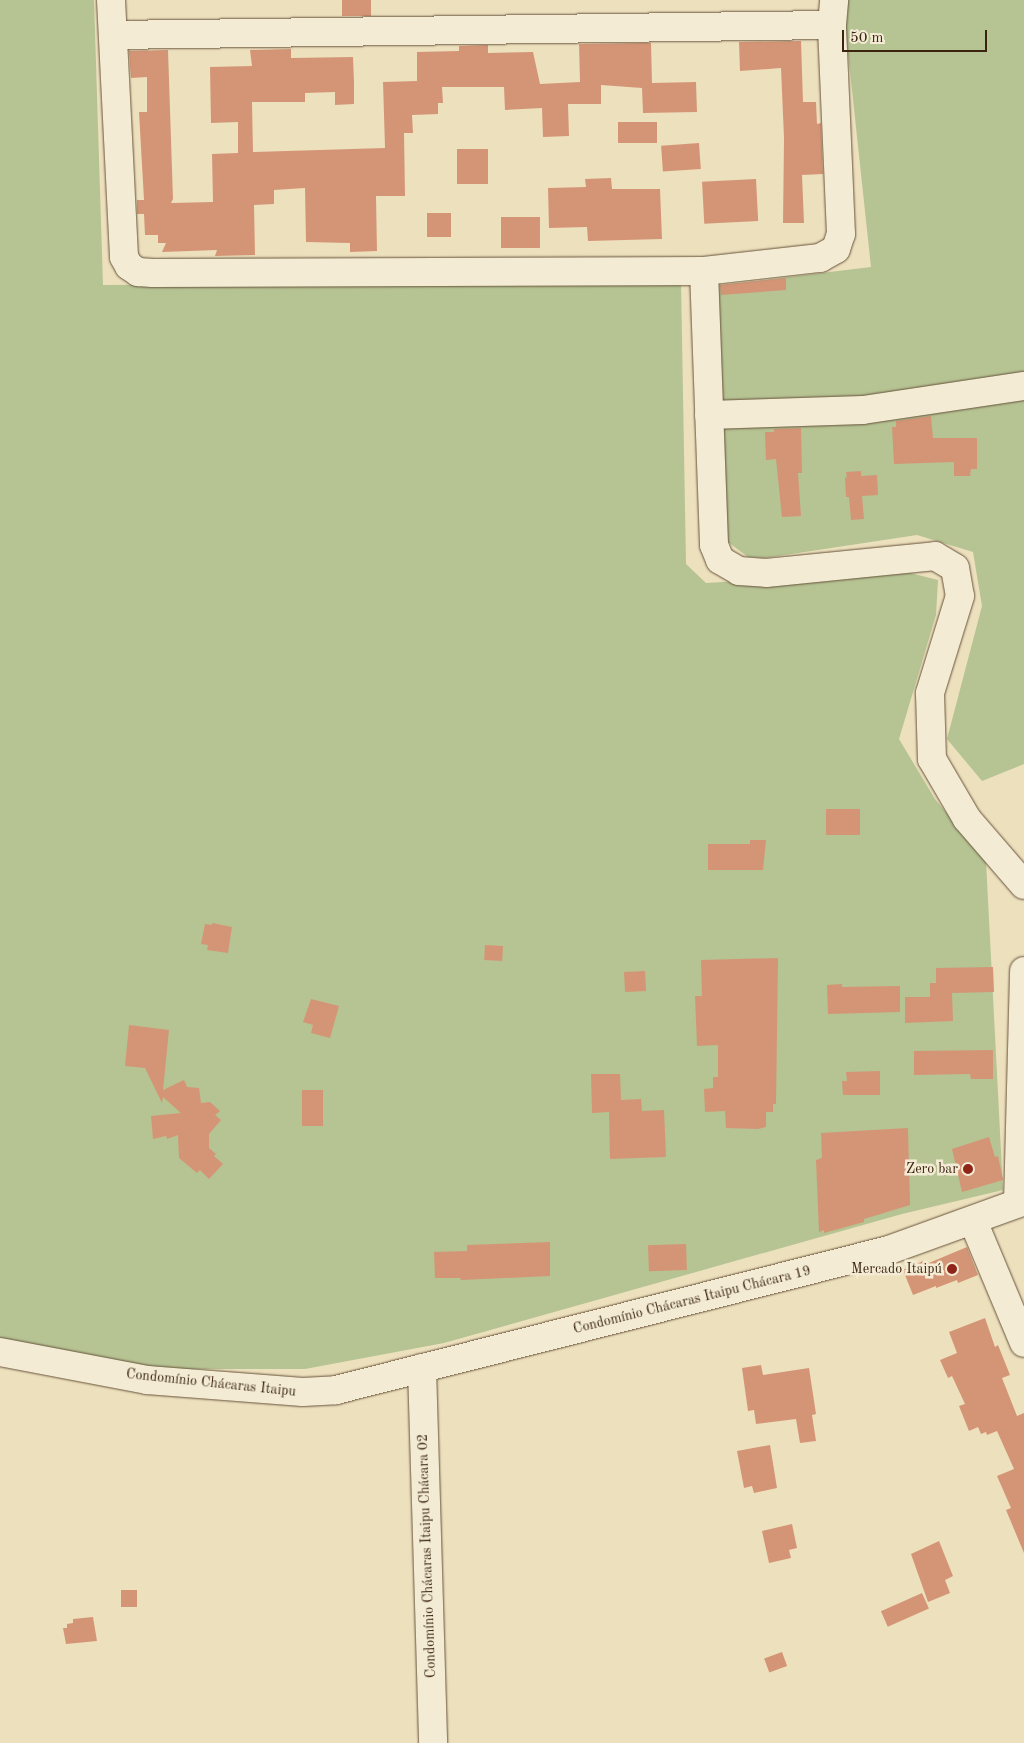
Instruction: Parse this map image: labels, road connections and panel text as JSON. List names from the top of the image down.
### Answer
{
  "streets": {
    "street": ["Condomínio Chácaras Itaipu Chácara 19", "Condomínio Chácaras Itaipu", "Condomínio Chácaras Itaipu Chácara 02"]
  },
  "crossings": [
    ["Condomínio Chácaras Itaipu Chácara 19", "Condomínio Chácaras Itaipu"],
    ["Condomínio Chácaras Itaipu Chácara 19", "Condomínio Chácaras Itaipu Chácara 02"],
    ["Condomínio Chácaras Itaipu", "Condomínio Chácaras Itaipu Chácara 02"]
  ],
  "places": ["Zero bar", "Mercado Itaipú"],
  "scale_bar": "50 m"
}
